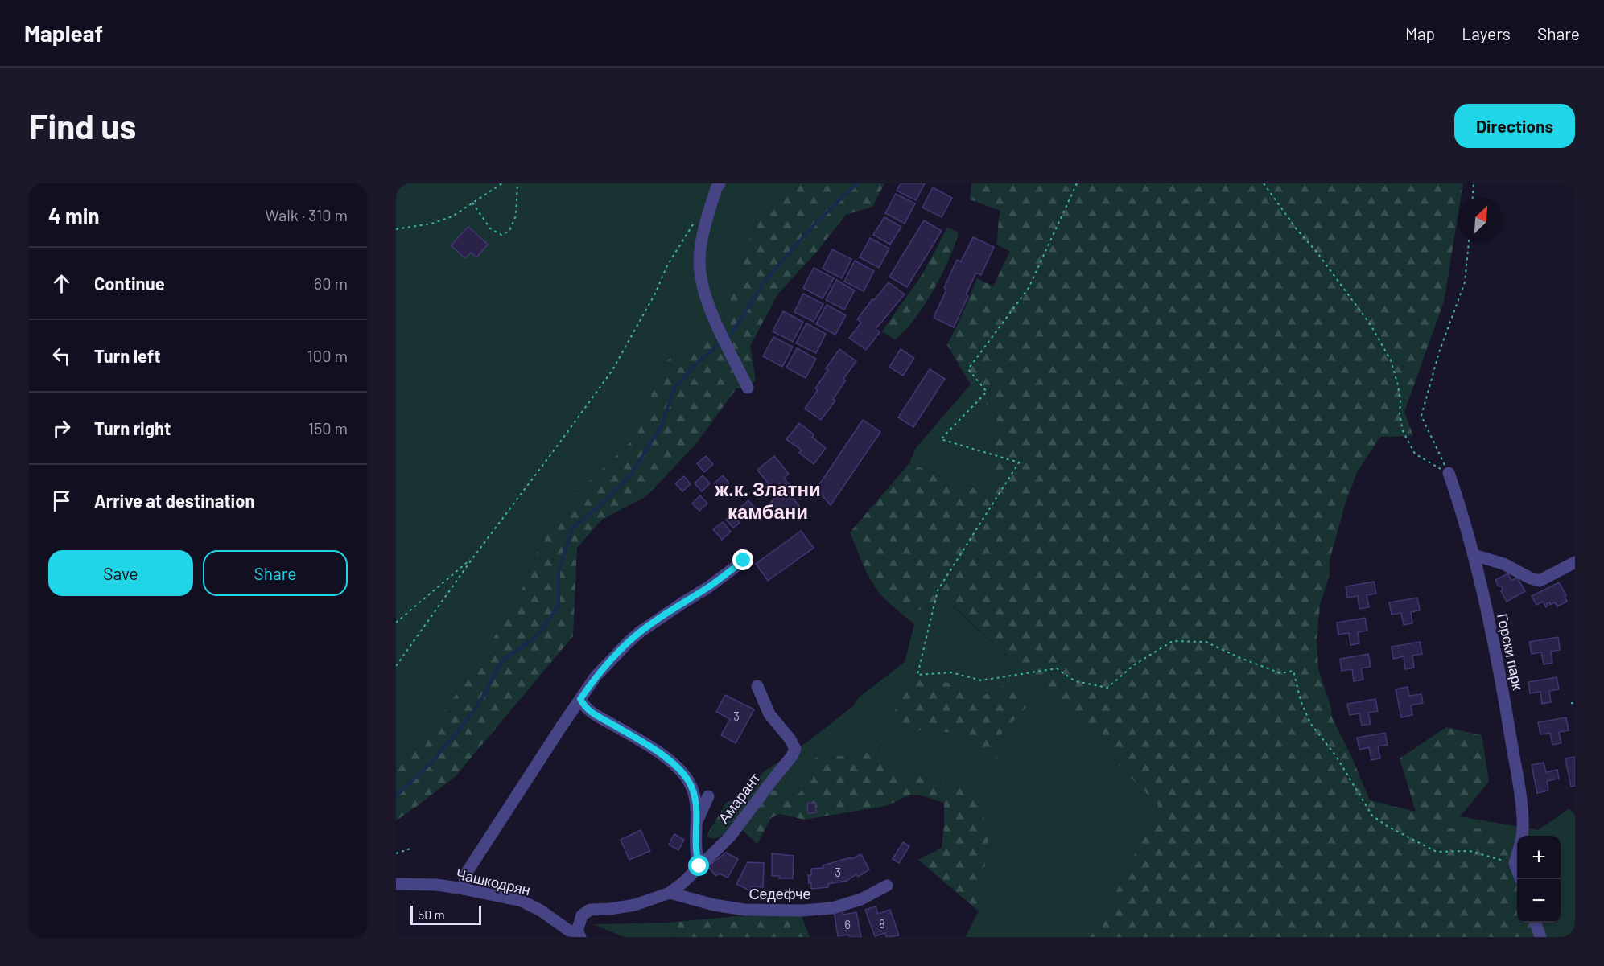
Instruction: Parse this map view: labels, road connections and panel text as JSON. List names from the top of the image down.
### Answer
{
  "streets": {
    "street": [
      "Горски парк",
      "Амарант",
      "Чашкодрян",
      "Седефче"
    ]
  },
  "crossings": [
    ["Амарант", "Чашкодрян"],
    ["Амарант", "Седефче"]
  ],
  "districts": ["ж.к. Златни камбани"],
  "house_numbers": [
    "3",
    "3",
    "8",
    "6"
  ],
  "scale_bar": "50 m",
  "north": "top right",
  "page": {
    "header": "Mapleaf",
    "nav": ["Map", "Layers", "Share"],
    "buttons": [
      "Directions",
      ["Save", "Share"]
    ],
    "title": "Find us",
    "heading": ["4 min", "Walk · 310 m"],
    "list": [
      ["Continue", "60 m"],
      ["Turn left", "100 m"],
      ["Turn right", "150 m"],
      "Arrive at destination"
    ],
    "map_buttons": ["+", "−"],
    "scale": "50 m"
  }
}
